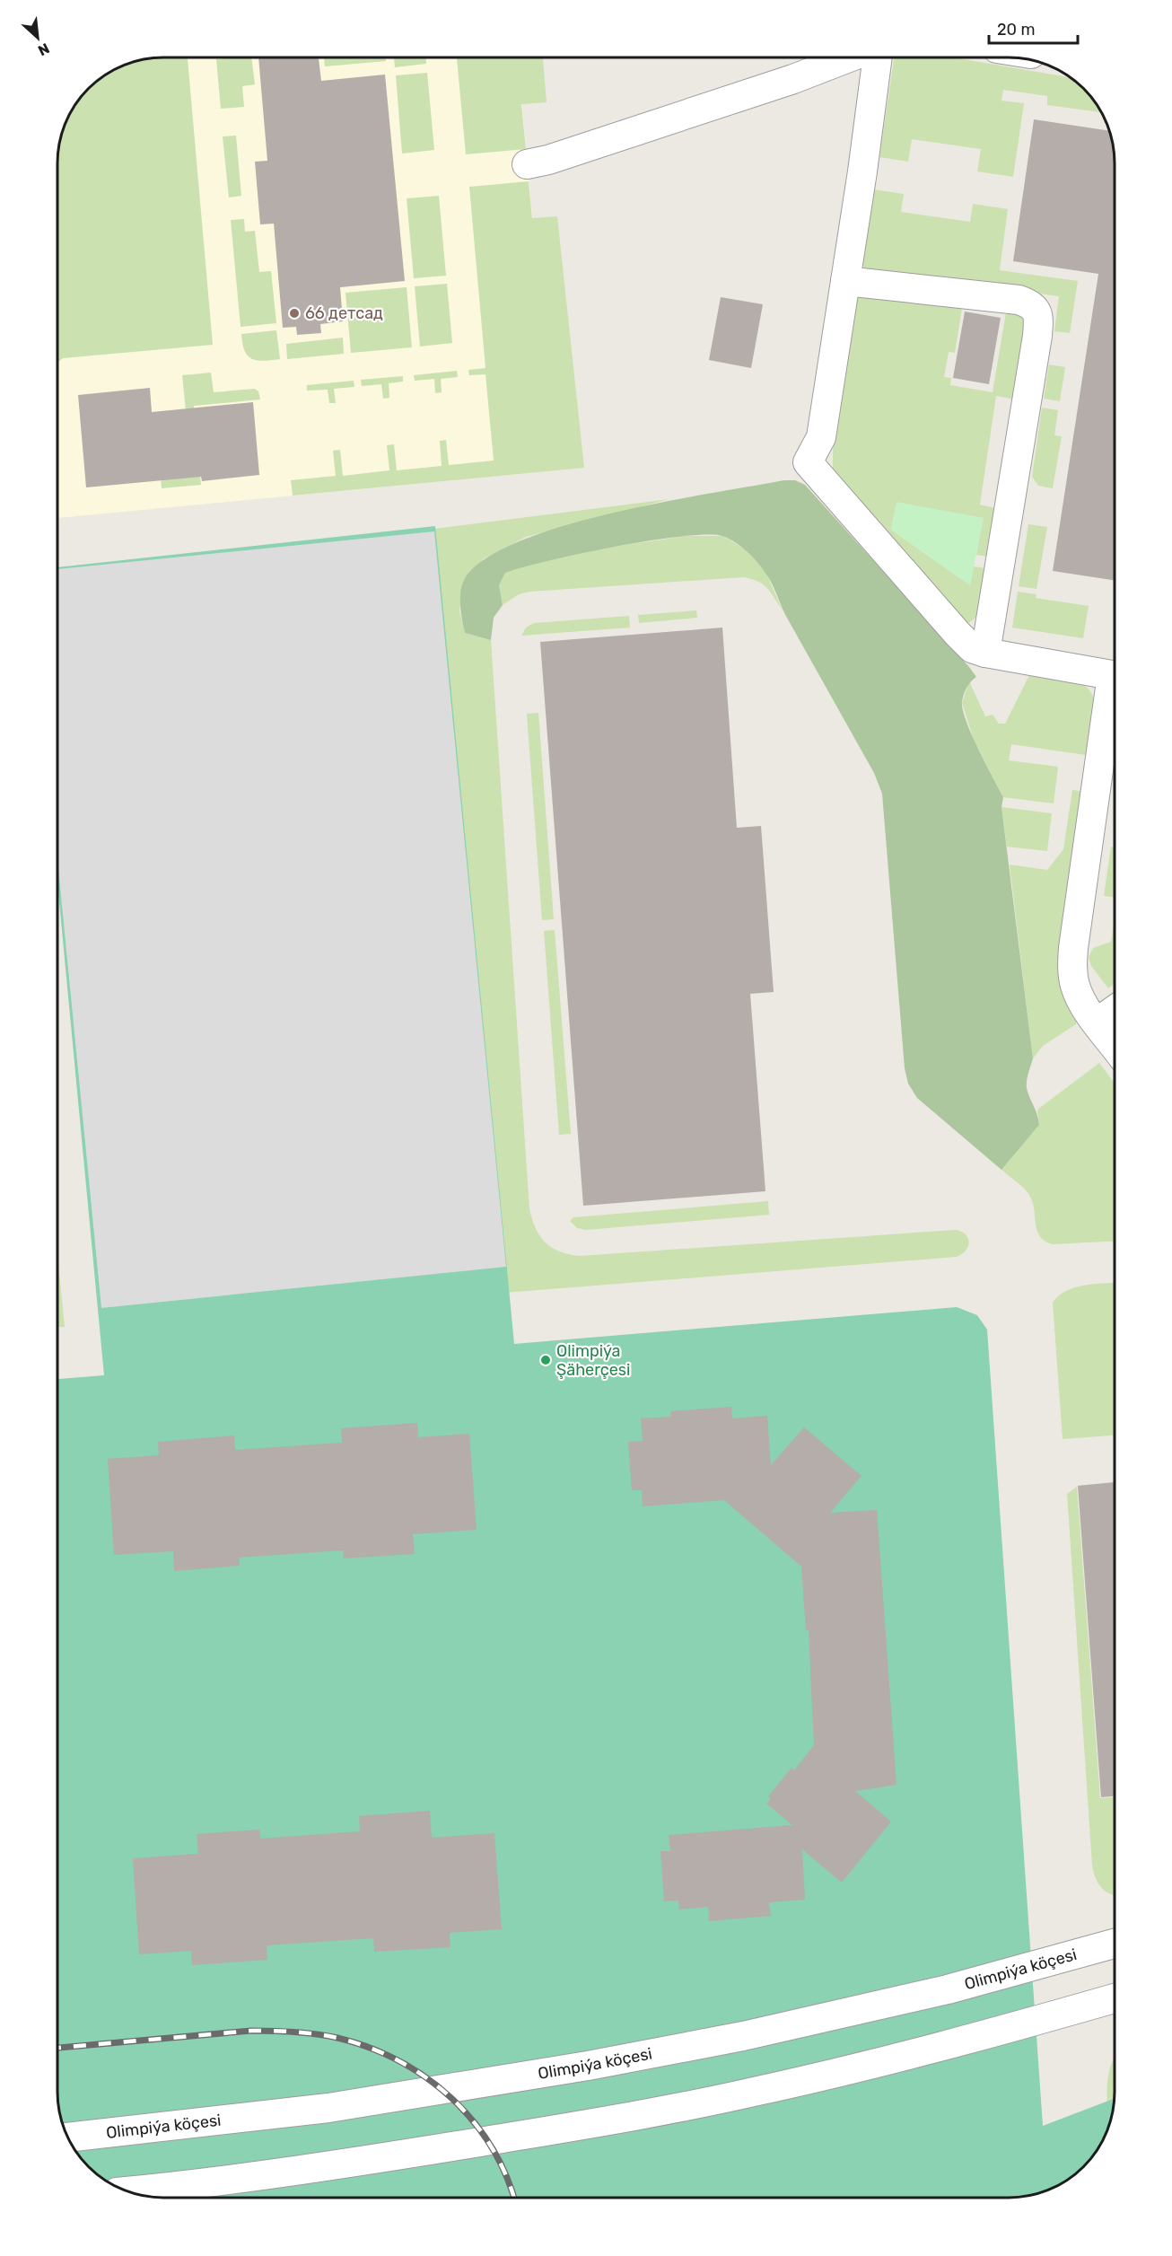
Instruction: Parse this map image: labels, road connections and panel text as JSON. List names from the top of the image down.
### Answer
{
  "streets": {
    "street": ["Olimpiýa köçesi"]
  },
  "places": ["66 детсад", "Olimpiýa Şäherçesi"],
  "scale_bar": "20 m",
  "north": "bottom right"
}
